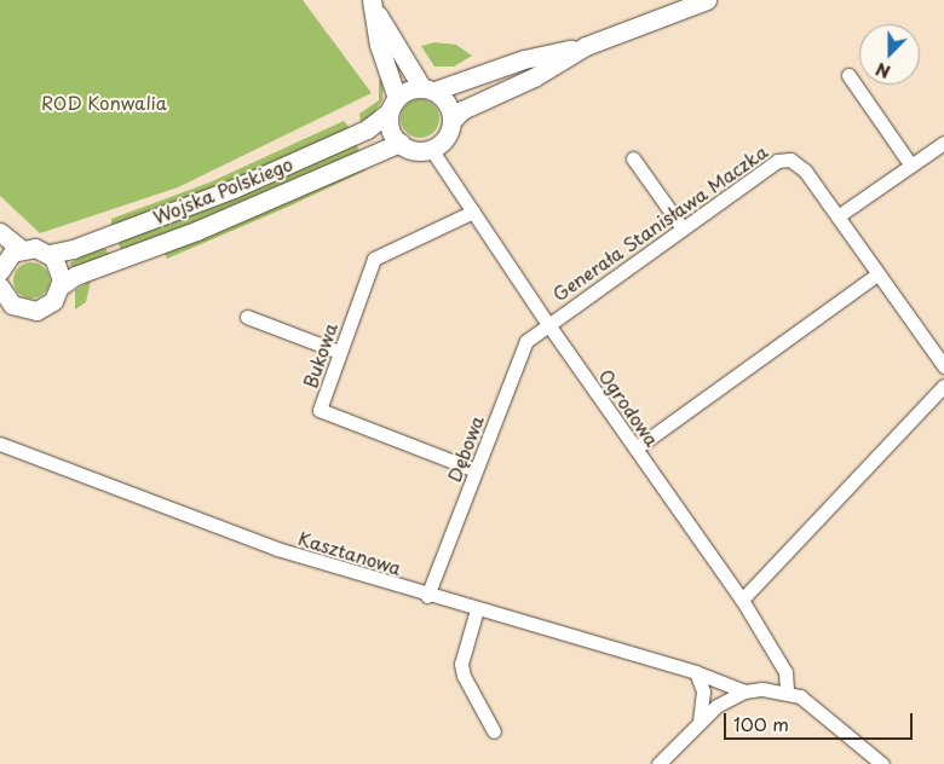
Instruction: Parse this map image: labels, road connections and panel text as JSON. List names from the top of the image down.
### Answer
{
  "streets": {
    "street": [
      "Wojska Polskiego",
      "Generała Stanisława Maczka",
      "Bukowa",
      "Ogrodowa",
      "Dębowa",
      "Kasztanowa"
    ]
  },
  "crossings": [
    ["Wojska Polskiego", "Ogrodowa"],
    ["Generała Stanisława Maczka", "Ogrodowa"],
    ["Generała Stanisława Maczka", "Dębowa"],
    ["Bukowa", "Ogrodowa"],
    ["Bukowa", "Dębowa"],
    ["Ogrodowa", "Dębowa"],
    ["Ogrodowa", "Kasztanowa"],
    ["Dębowa", "Kasztanowa"]
  ],
  "parks": ["ROD Konwalia"],
  "scale_bar": "100 m",
  "north": "bottom"
}
